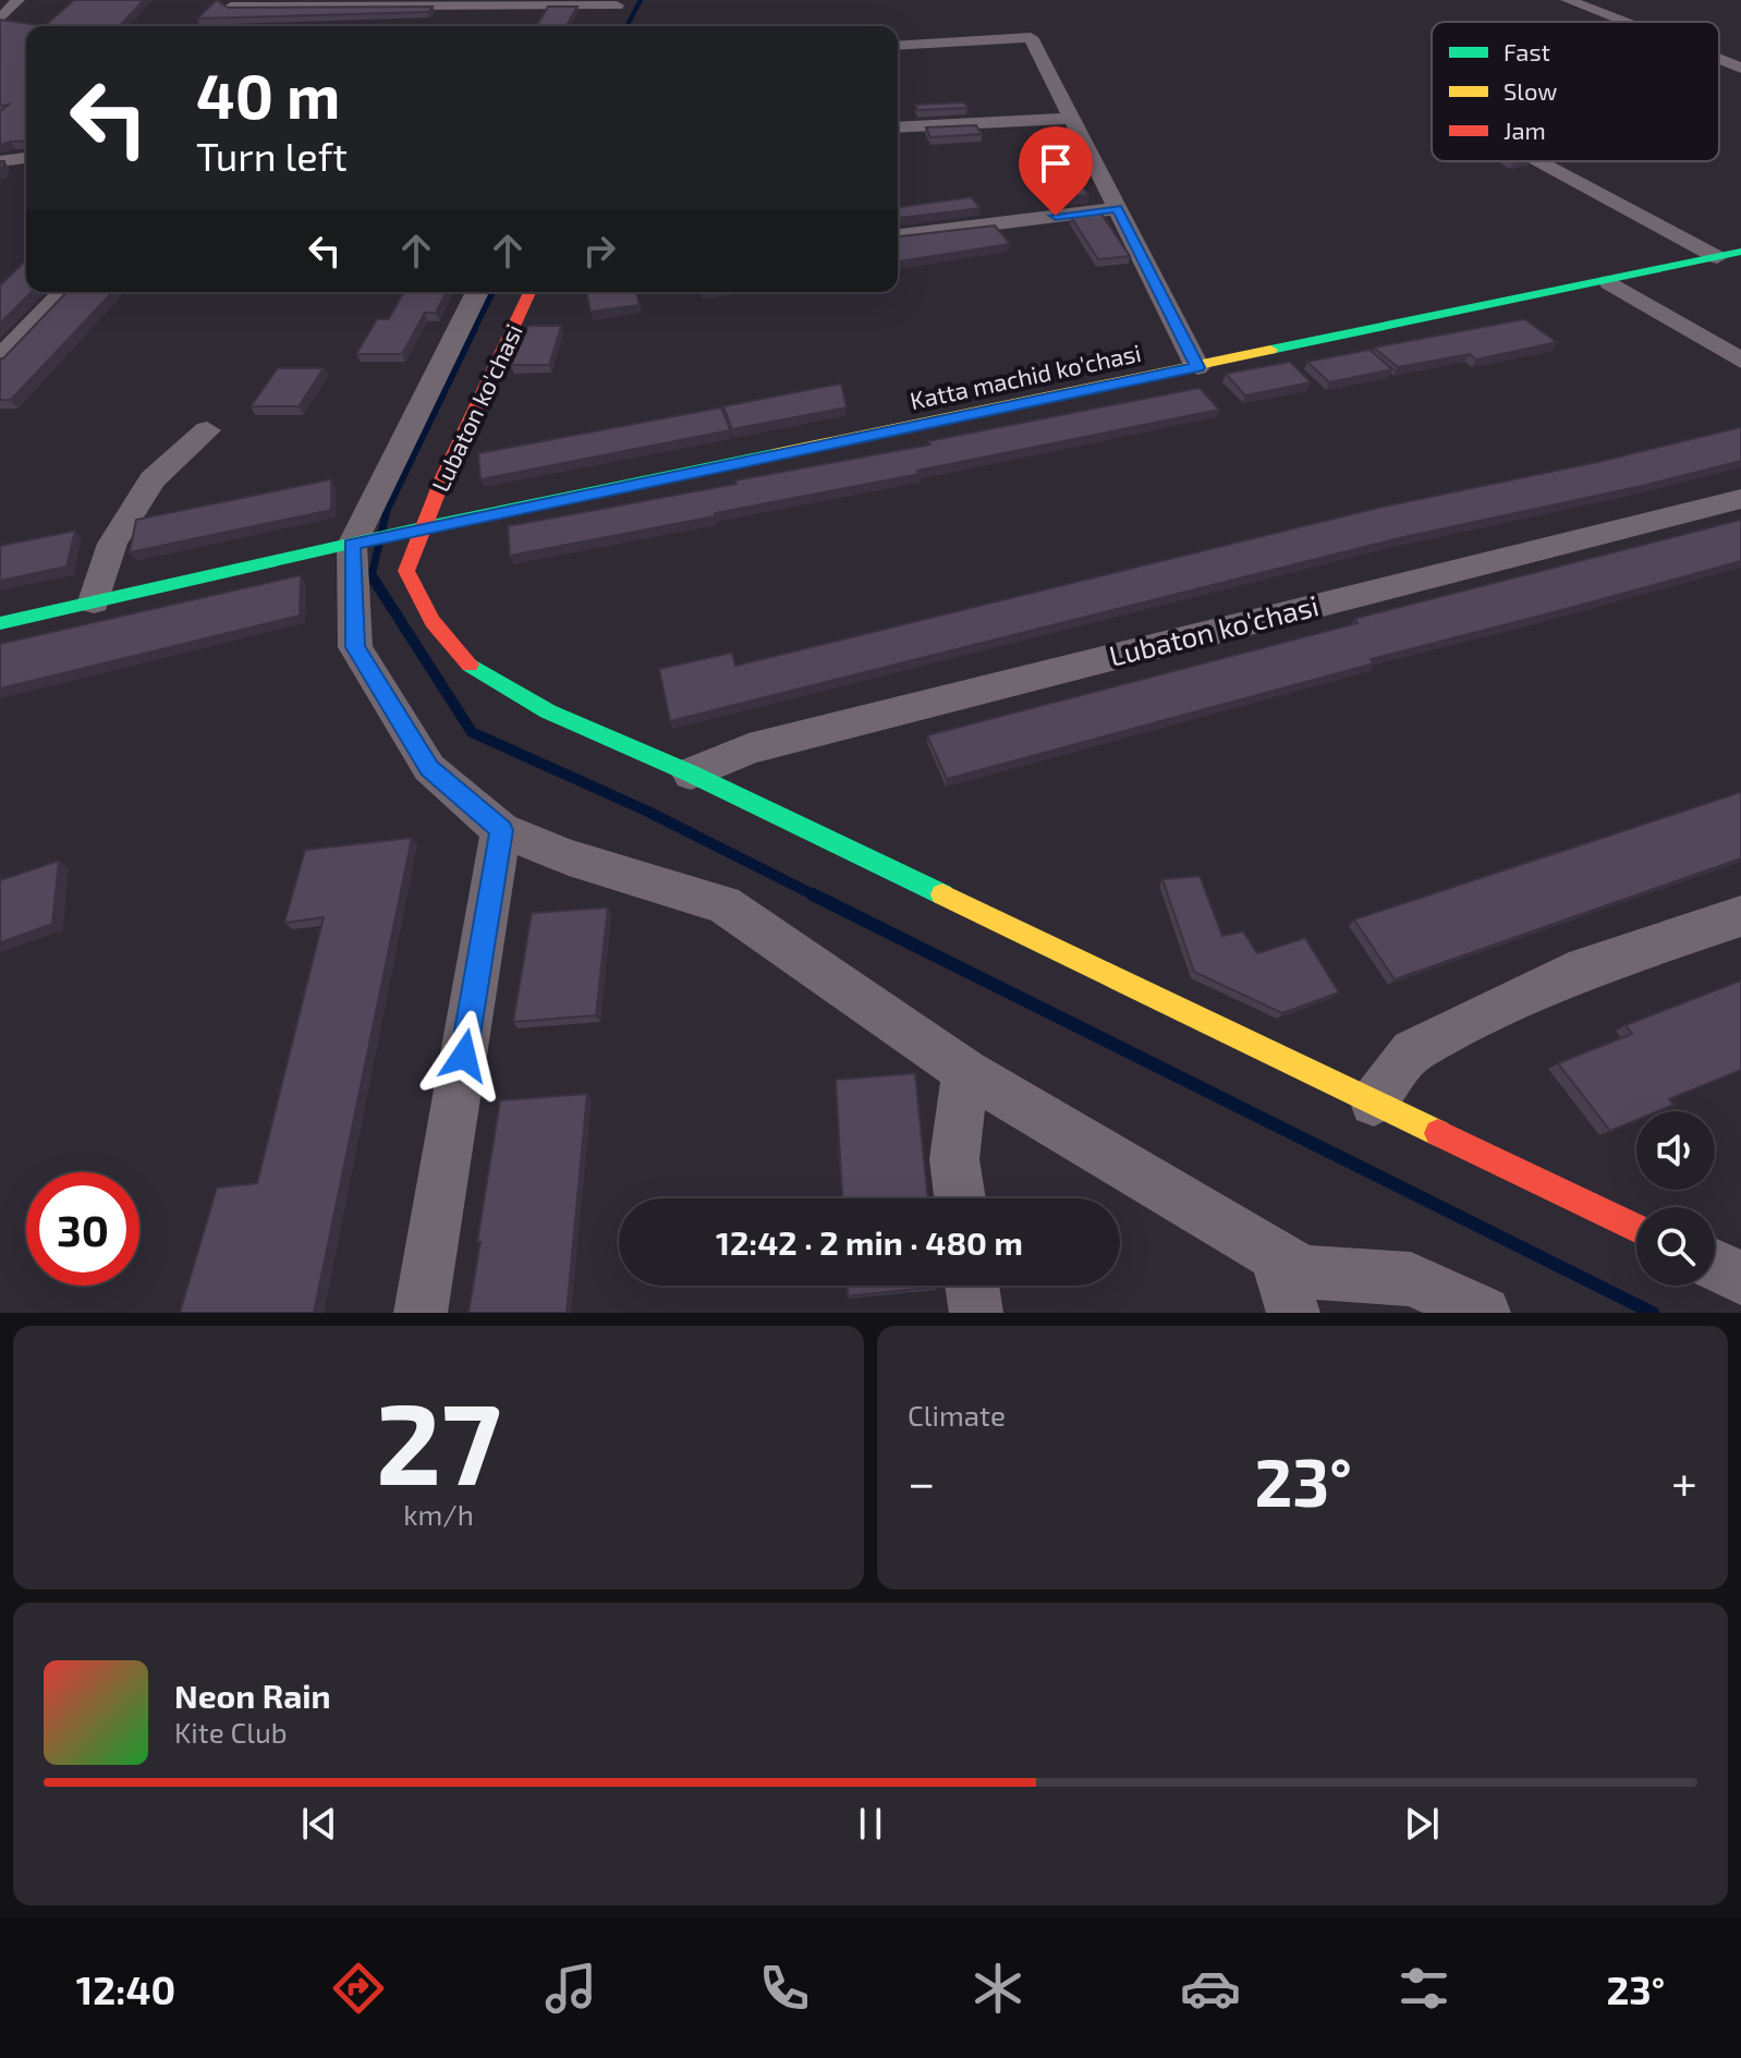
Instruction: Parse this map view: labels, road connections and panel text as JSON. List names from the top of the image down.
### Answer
{
  "streets": {
    "street": ["Katta machid ko'chasi", "Lubaton ko'chasi"]
  },
  "crossings": [
    ["Katta machid ko'chasi", "Lubaton ko'chasi"]
  ],
  "legend": ["Fast", "Slow", "Jam"],
  "page": {
    "turn": ["40 m", "Turn left"],
    "limit": "30",
    "trip": "12:42 · 2 min · 480 m",
    "tile": [
      ["27", "km/h"],
      "Climate"
    ],
    "heat": ["−", "23°", "+"],
    "song": ["Neon Rain", "Kite Club"],
    "tabs": ["12:40", "23°"]
  }
}
